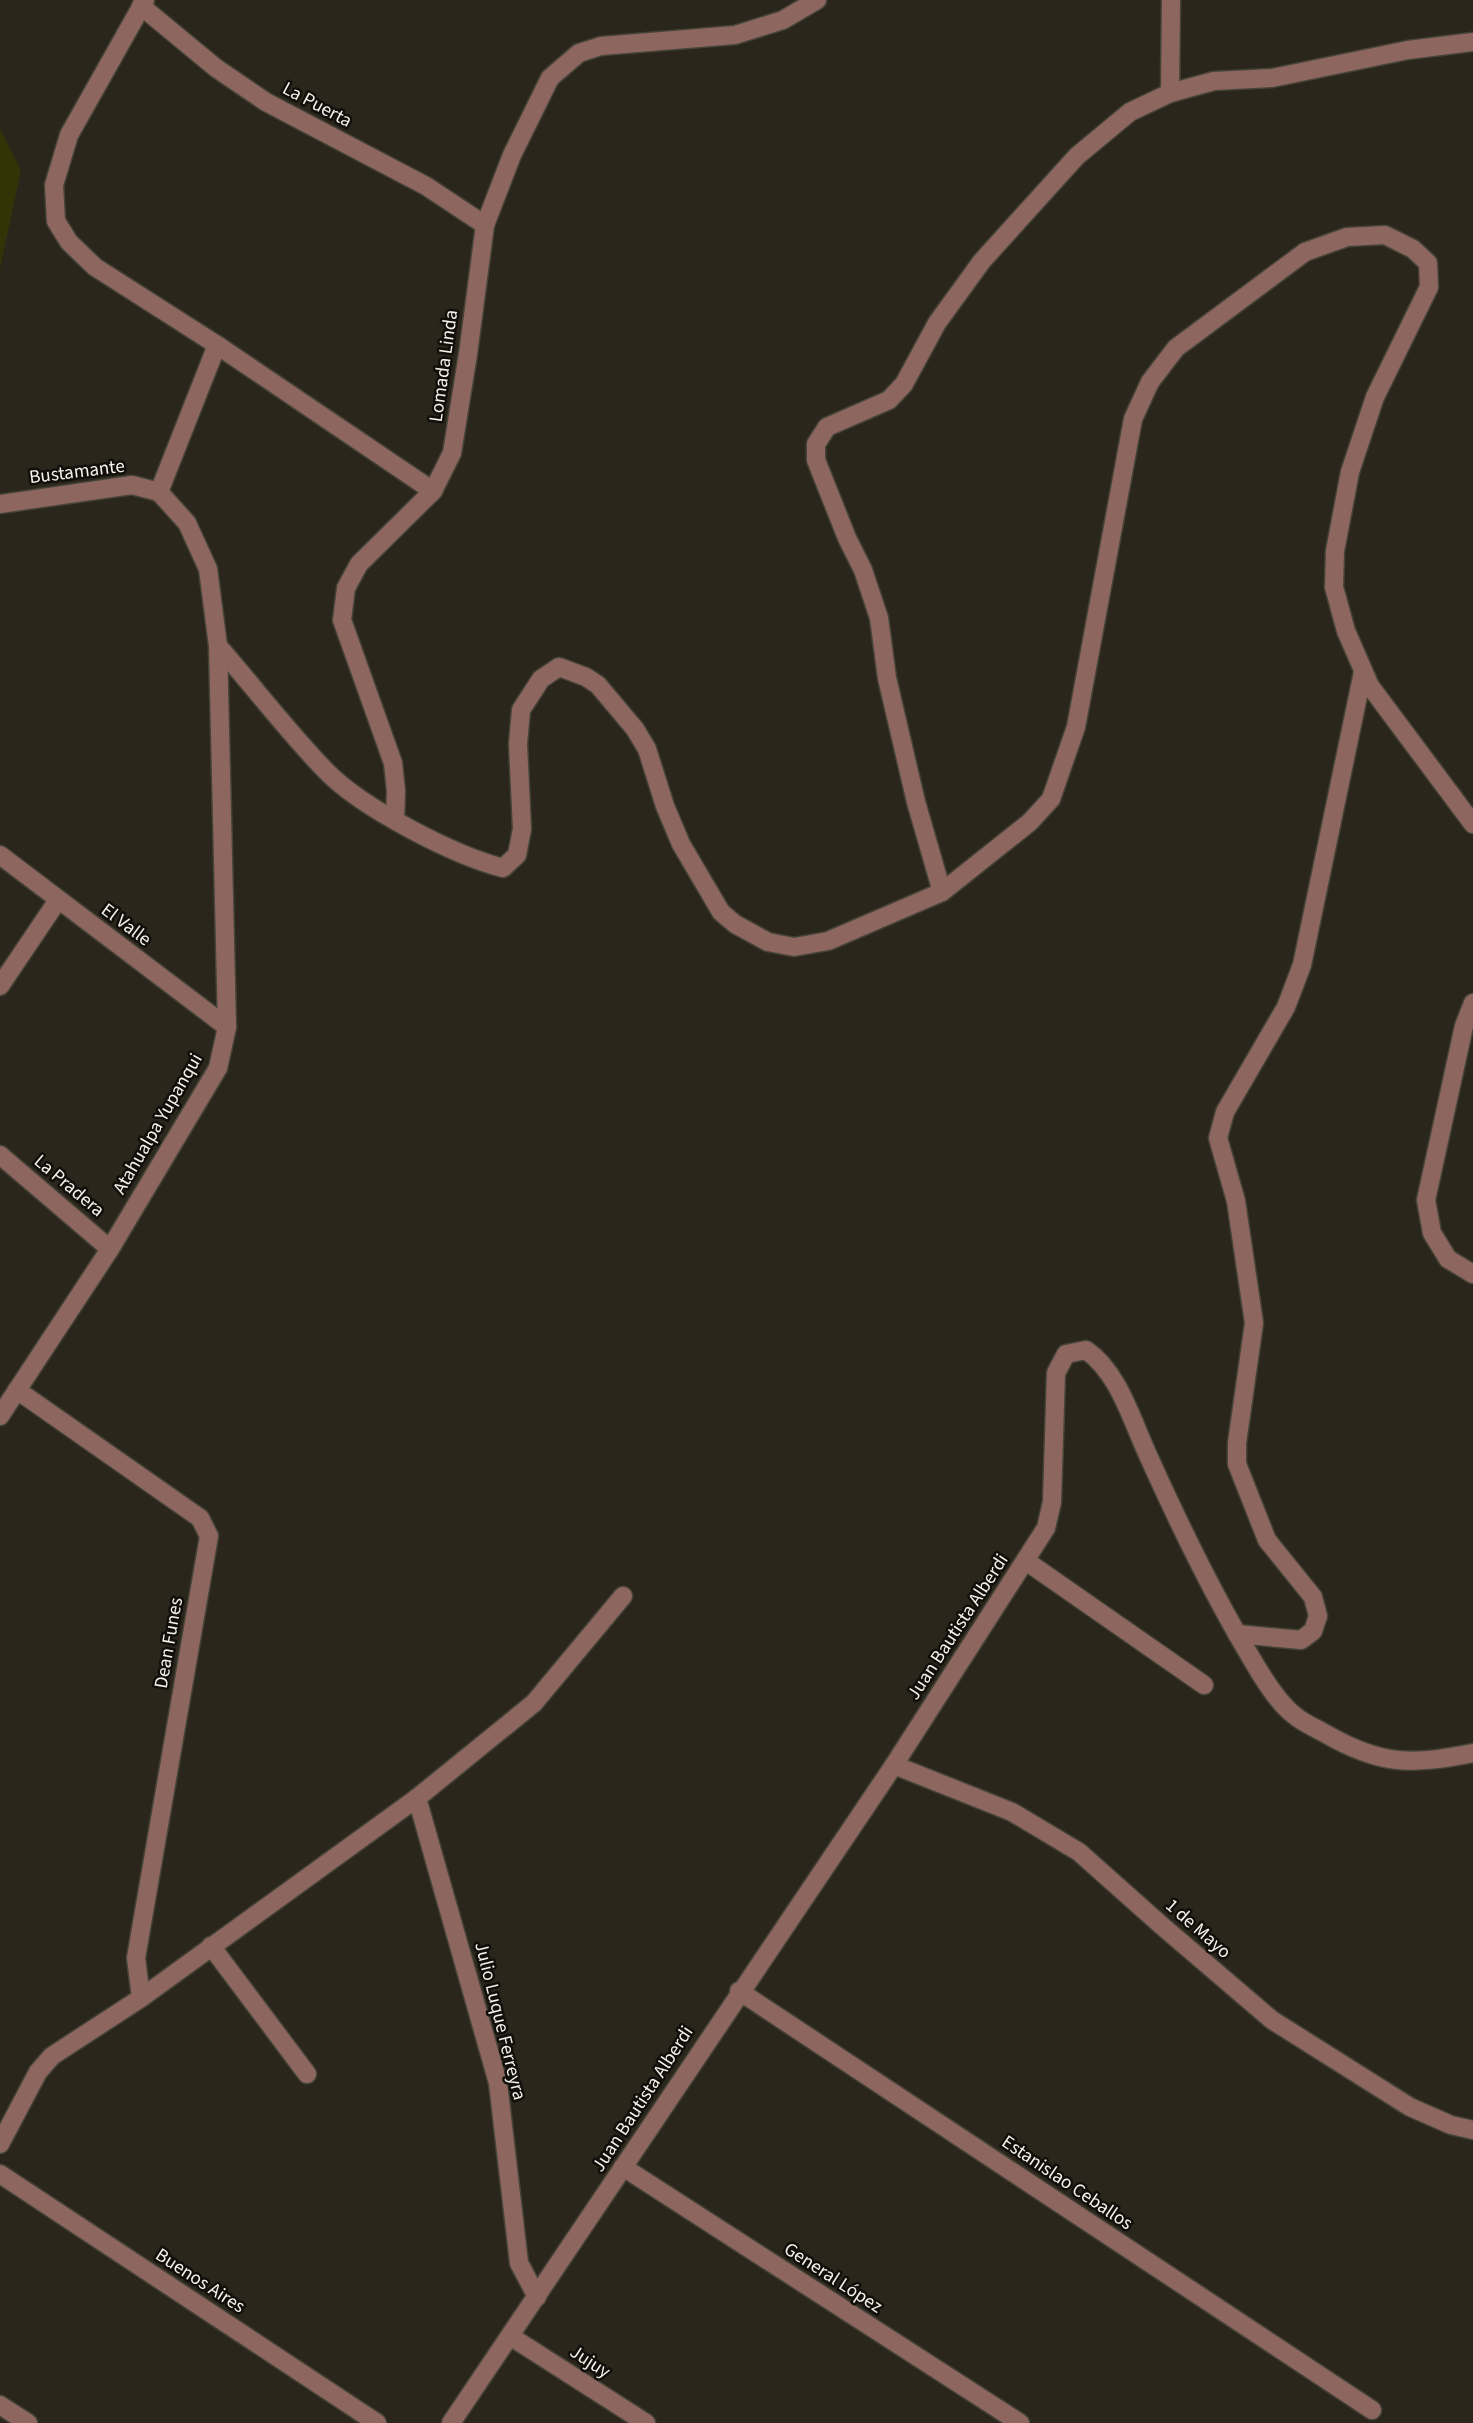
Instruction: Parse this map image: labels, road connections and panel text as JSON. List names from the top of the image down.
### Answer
{
  "streets": {
    "street": [
      "La Puerta",
      "Lomada Linda",
      "Bustamante",
      "El Valle",
      "Atahualpa Yupanqui",
      "La Pradera",
      "Juan Bautista Alberdi",
      "Dean Funes",
      "1 de Mayo",
      "Julio Luque Ferreyra",
      "Estanislao Ceballos",
      "General López",
      "Buenos Aires",
      "Jujuy"
    ]
  },
  "crossings": [
    ["La Puerta", "Lomada Linda"],
    ["Bustamante", "Atahualpa Yupanqui"],
    ["El Valle", "Atahualpa Yupanqui"],
    ["Atahualpa Yupanqui", "La Pradera"],
    ["Atahualpa Yupanqui", "Dean Funes"],
    ["Juan Bautista Alberdi", "1 de Mayo"],
    ["Juan Bautista Alberdi", "Julio Luque Ferreyra"],
    ["Juan Bautista Alberdi", "Estanislao Ceballos"],
    ["Juan Bautista Alberdi", "General López"],
    ["Juan Bautista Alberdi", "Jujuy"]
  ]
}
